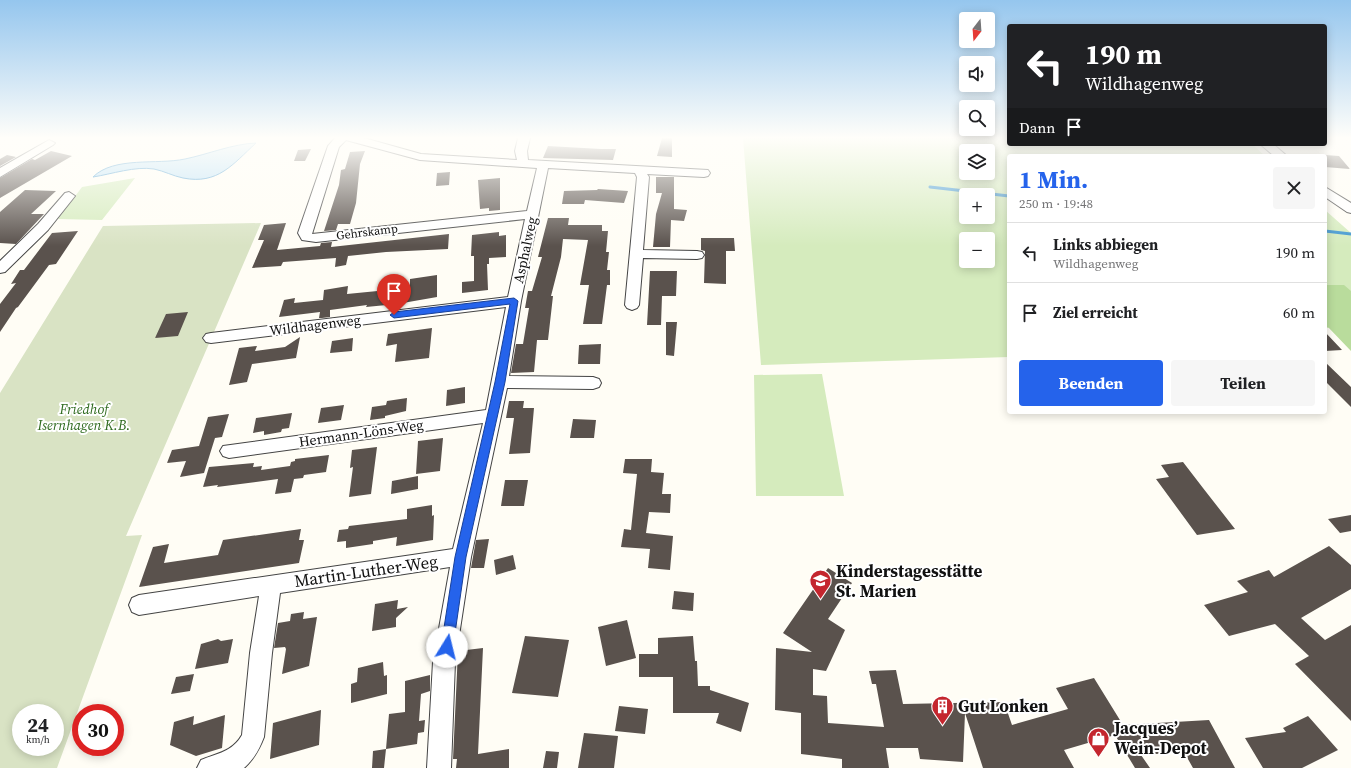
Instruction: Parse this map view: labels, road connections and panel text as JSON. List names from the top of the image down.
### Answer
{
  "streets": {
    "street": [
      "Gehrskamp",
      "Asphalweg",
      "Wildhagenweg",
      "Hermann-Löns-Weg",
      "Martin-Luther-Weg"
    ]
  },
  "crossings": [
    ["Gehrskamp", "Asphalweg"],
    ["Asphalweg", "Wildhagenweg"],
    ["Asphalweg", "Hermann-Löns-Weg"],
    ["Asphalweg", "Martin-Luther-Weg"]
  ],
  "parks": ["Friedhof Isernhagen K.B."],
  "places": {
    "school or university": ["Kinderstagesstätte St. Marien"],
    "building": ["Gut Lonken"],
    "shop": ["Jacques’ Wein-Depot"]
  },
  "north": "bottom",
  "page": {
    "map_buttons": ["+", "−"],
    "turn": ["190 m", "Wildhagenweg"],
    "then": "Dann",
    "heading": ["1 Min.", "250 m · 19:48"],
    "list": [
      {
        "name": "Links abbiegen",
        "note": "Wildhagenweg",
        "value": "190 m"
      },
      {
        "name": "Ziel erreicht",
        "value": "60 m"
      }
    ],
    "buttons": ["Beenden", "Teilen"],
    "speed": "24 km/h",
    "limit": "30"
  }
}
